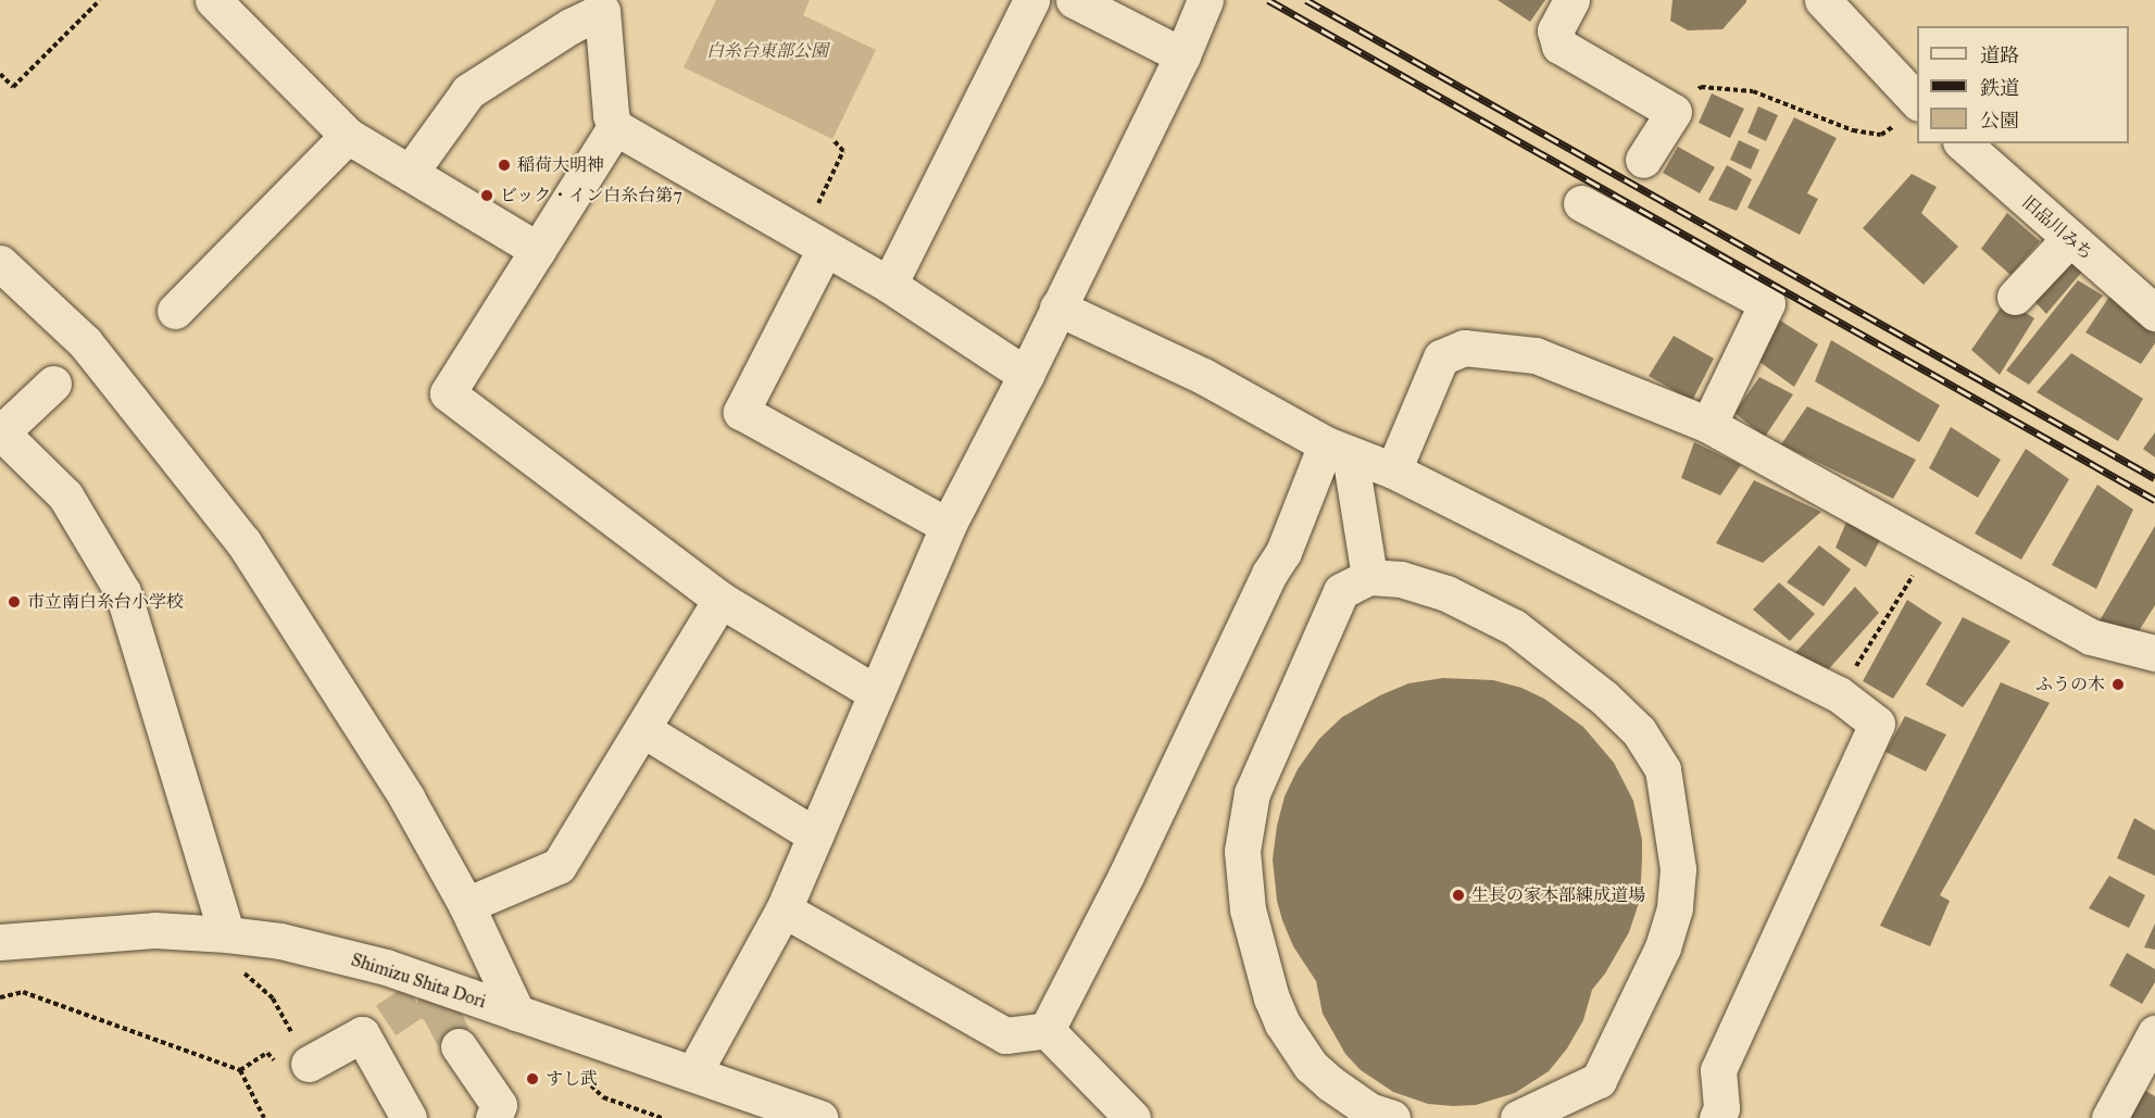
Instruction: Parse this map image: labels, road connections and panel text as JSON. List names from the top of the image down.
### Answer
{
  "streets": {
    "street": ["旧品川みち", "Shimizu Shita Dori"]
  },
  "parks": ["白糸台東部公園"],
  "places": [
    "稲荷大明神",
    "ビック・イン白糸台第7",
    "市立南白糸台小学校",
    "ふうの木",
    "生長の家本部練成道場",
    "すし武"
  ],
  "legend": ["道路", "鉄道", "公園"]
}
